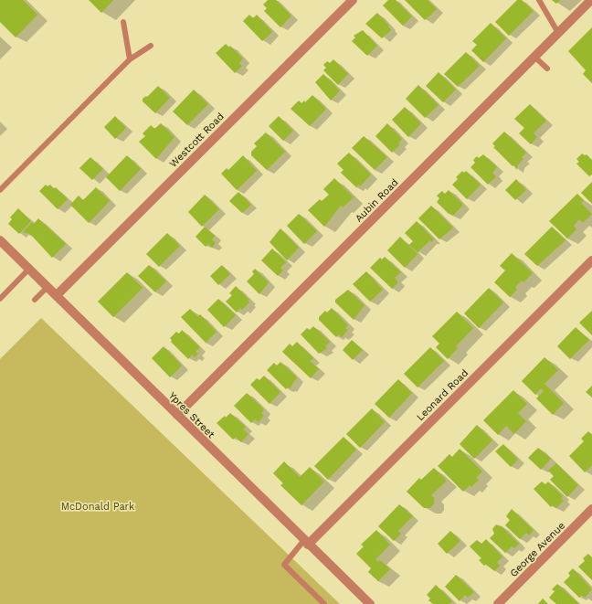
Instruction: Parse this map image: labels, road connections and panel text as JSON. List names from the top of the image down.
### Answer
{
  "streets": {
    "street": [
      "Westcott Road",
      "Aubin Road",
      "Leonard Road",
      "Ypres Street",
      "George Avenue"
    ]
  },
  "crossings": [
    ["Westcott Road", "Ypres Street"],
    ["Aubin Road", "Ypres Street"],
    ["Leonard Road", "Ypres Street"]
  ],
  "parks": ["McDonald Park"]
}
